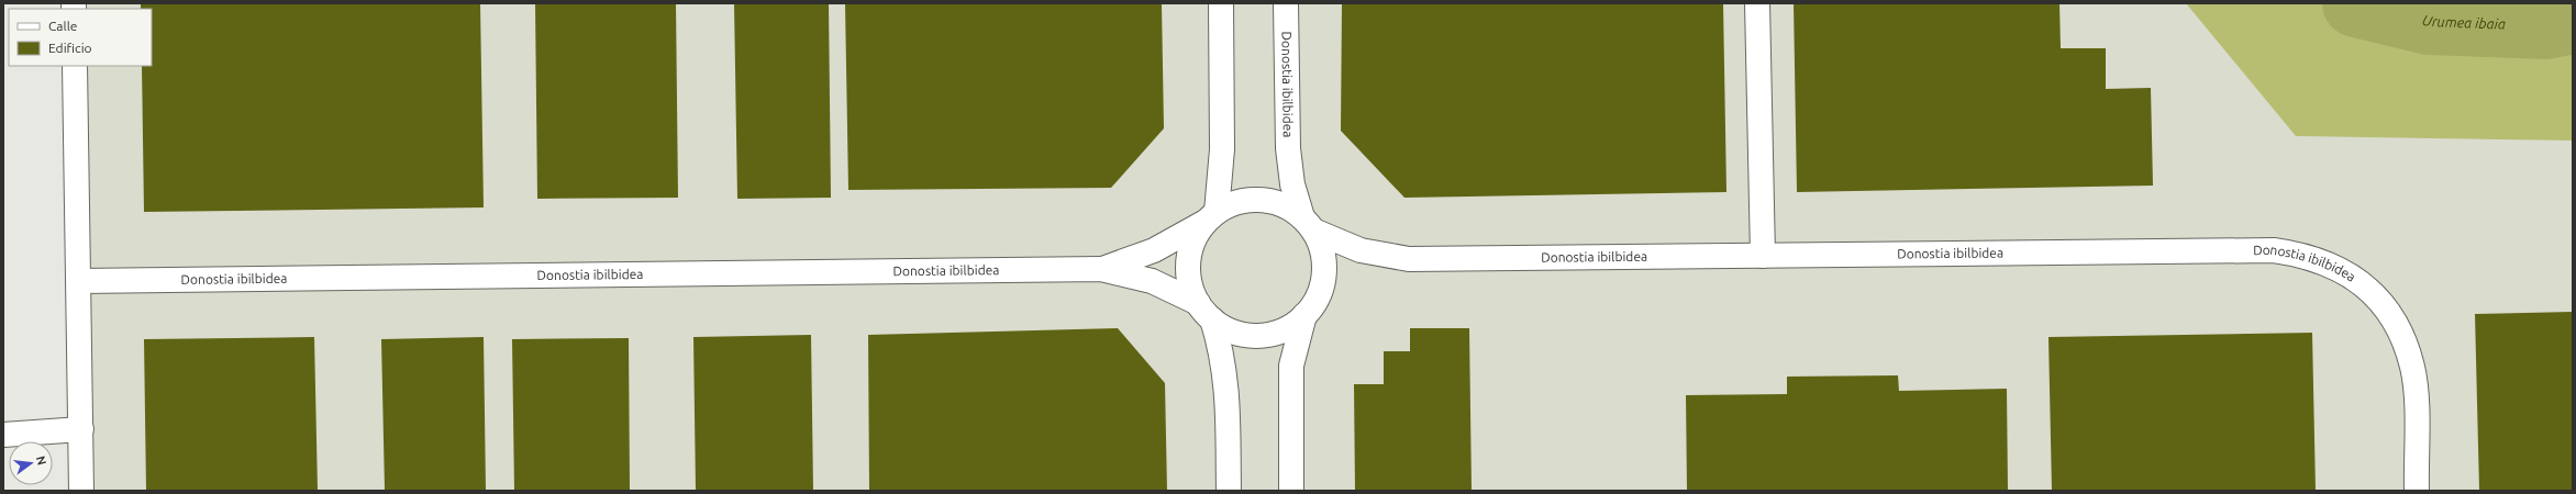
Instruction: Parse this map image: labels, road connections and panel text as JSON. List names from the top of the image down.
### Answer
{
  "streets": {
    "street": ["Donostia ibilbidea"]
  },
  "water": ["Urumea ibaia"],
  "legend": ["Calle", "Edificio"],
  "north": "right"
}
